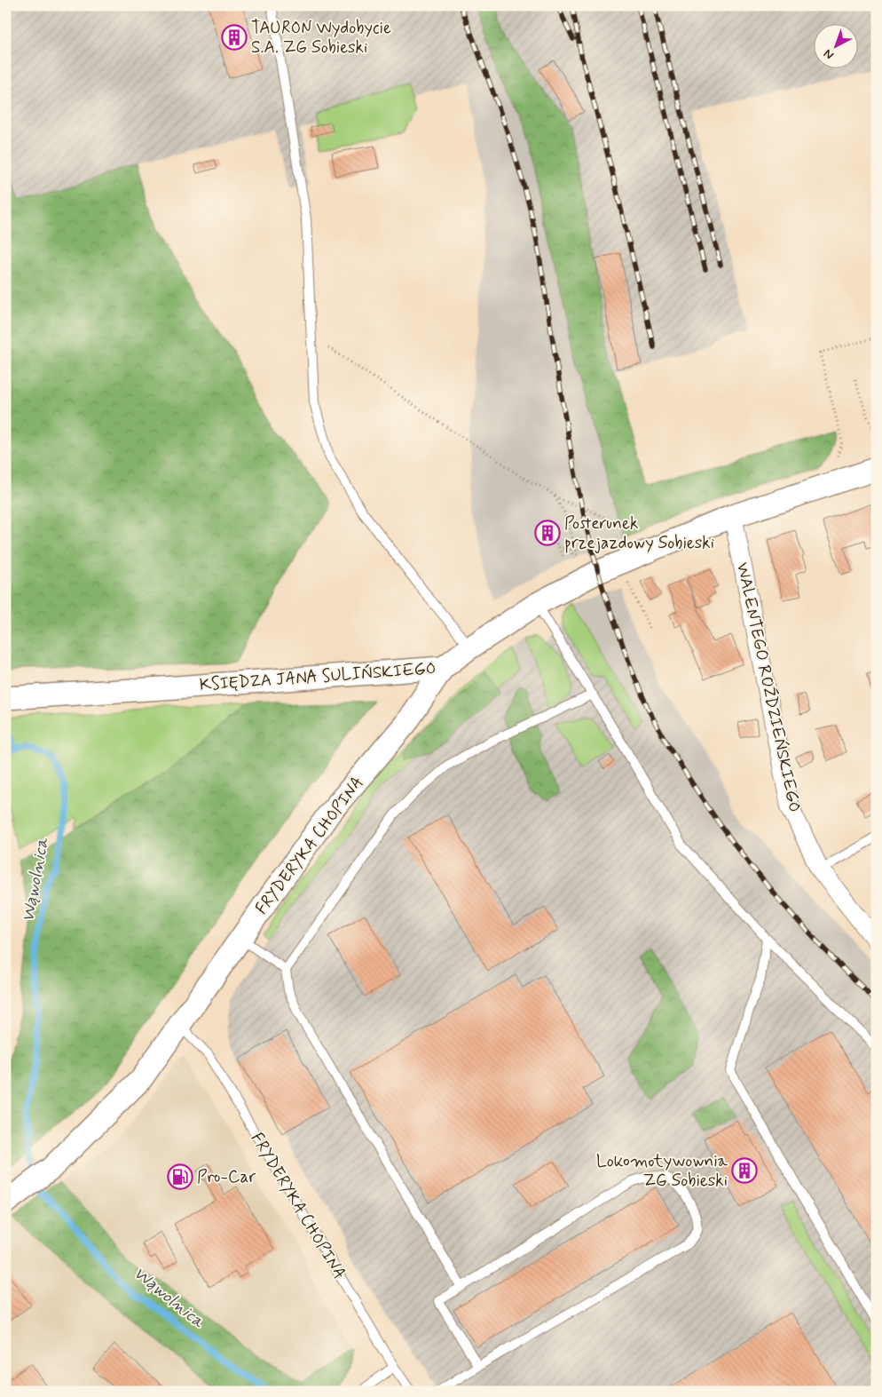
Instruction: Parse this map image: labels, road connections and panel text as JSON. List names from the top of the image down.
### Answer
{
  "streets": {
    "street": ["KSIĘDZA JANA SULIŃSKIEGO", "WALENTEGO ROŹDZIEŃSKIEGO", "FRYDERYKA CHOPINA"]
  },
  "crossings": [
    ["KSIĘDZA JANA SULIŃSKIEGO", "WALENTEGO ROŹDZIEŃSKIEGO"],
    ["KSIĘDZA JANA SULIŃSKIEGO", "FRYDERYKA CHOPINA"]
  ],
  "water": ["Wąwolnica"],
  "places": {
    "building": ["TAURON Wydobycie S.A. ZG Sobieski", "Posterunek przejazdowy Sobieski", "Lokomotywownia ZG Sobieski"],
    "fuel station": ["Pro-Car"]
  },
  "north": "bottom left"
}
